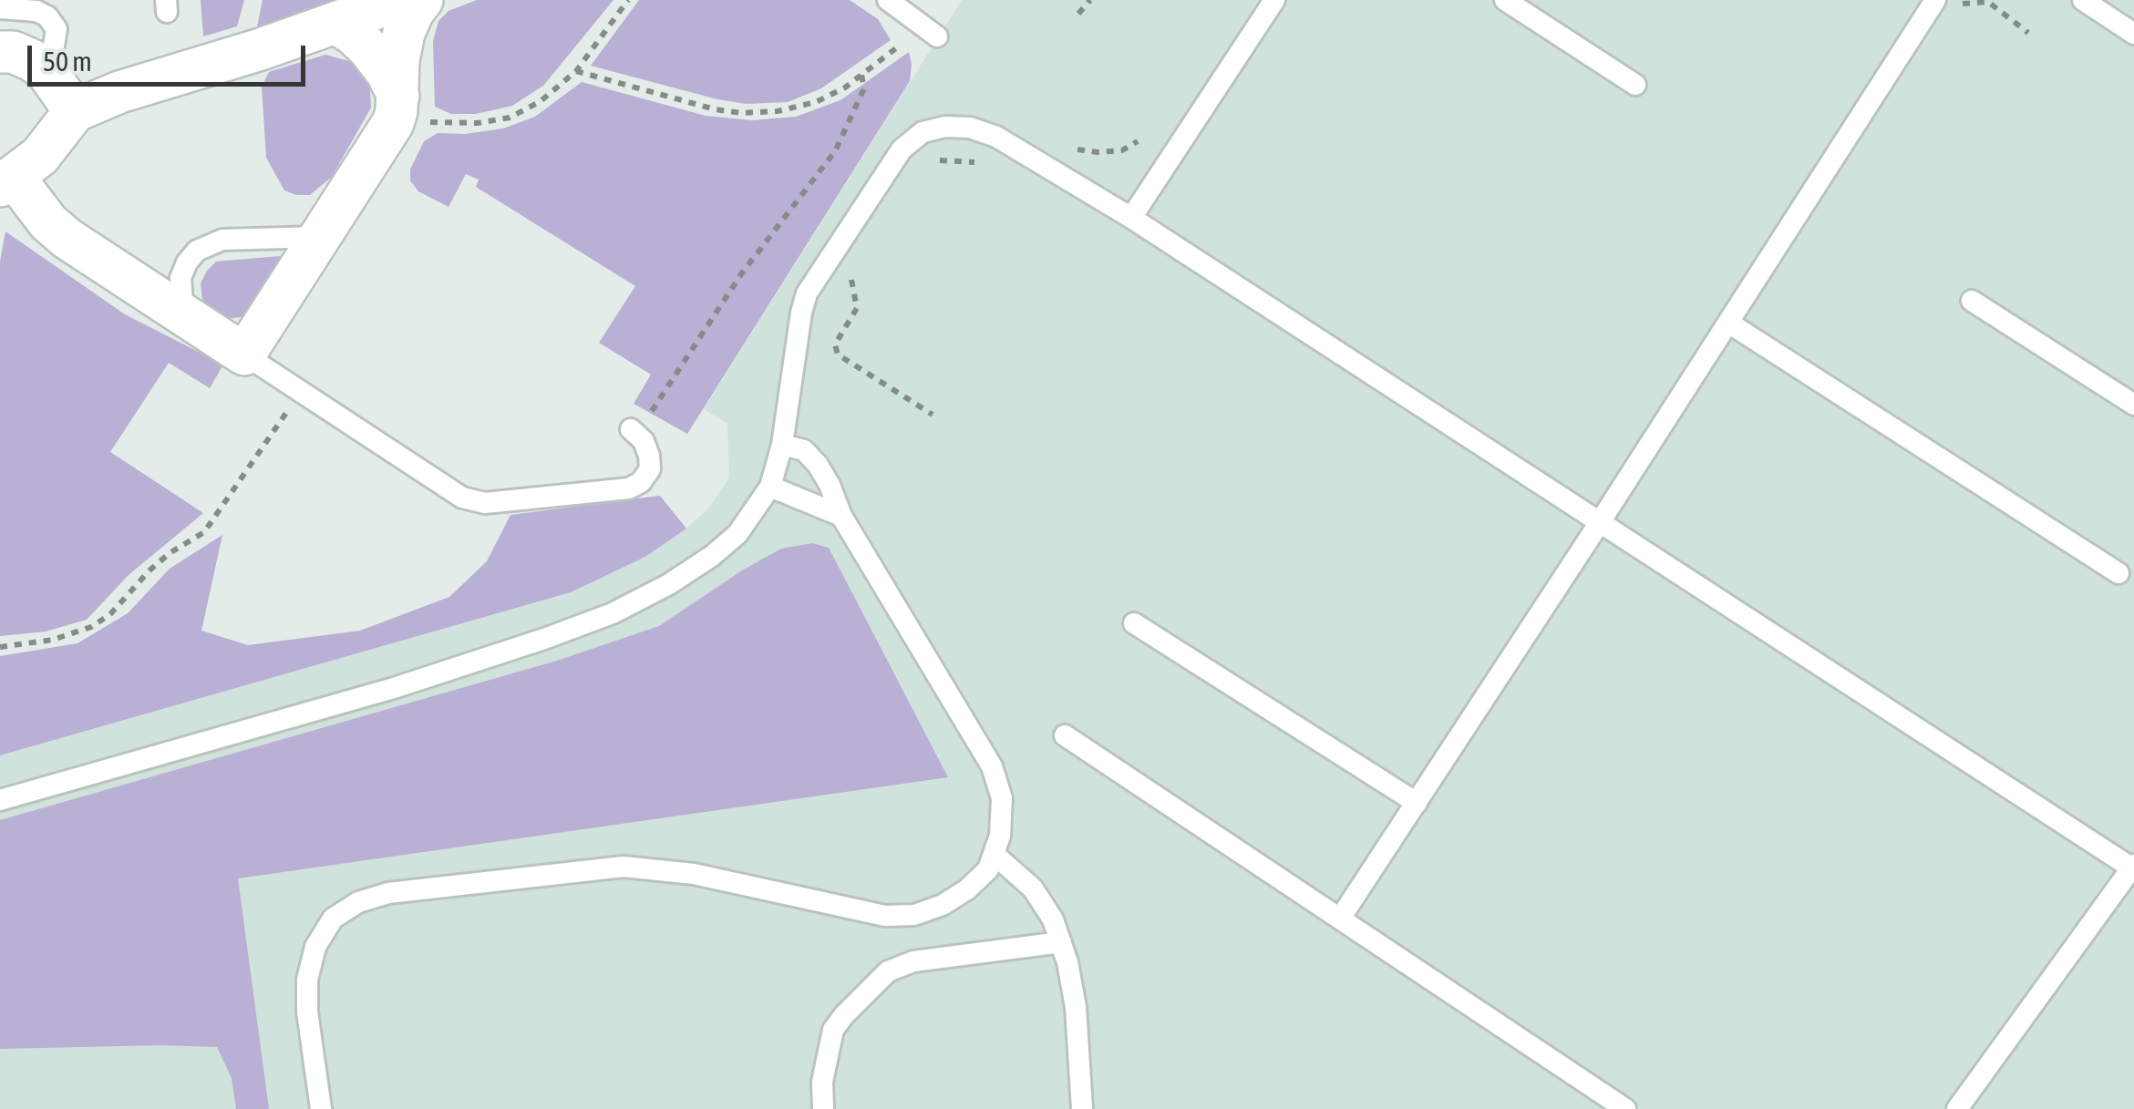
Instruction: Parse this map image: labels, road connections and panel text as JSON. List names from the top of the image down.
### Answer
{
  "scale_bar": "50 m"
}
